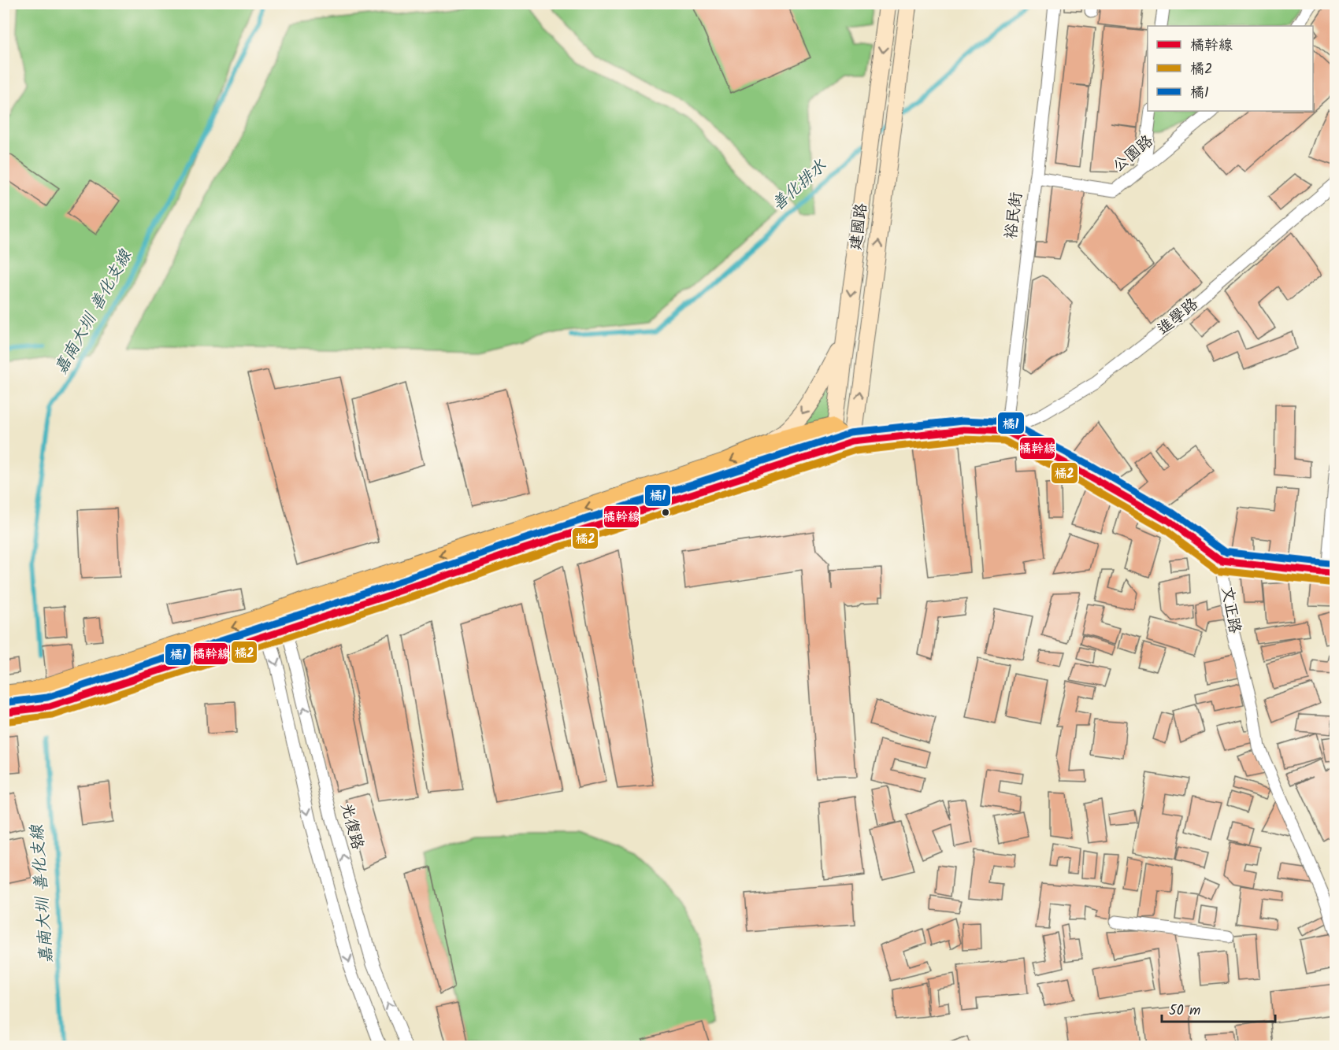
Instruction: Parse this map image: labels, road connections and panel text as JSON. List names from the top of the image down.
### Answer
{
  "streets": {
    "street": [
      "公園路",
      "裕民街",
      "建國路",
      "進學路",
      "文正路",
      "光復路"
    ]
  },
  "crossings": [
    ["公園路", "裕民街"],
    ["裕民街", "進學路"]
  ],
  "water": ["善化排水", "嘉南大圳 善化支線"],
  "lines": ["transit line 橘1", "transit line 橘幹線", "transit line 橘2"],
  "legend": ["橘幹線", "橘2", "橘1"],
  "scale_bar": "50 m"
}
